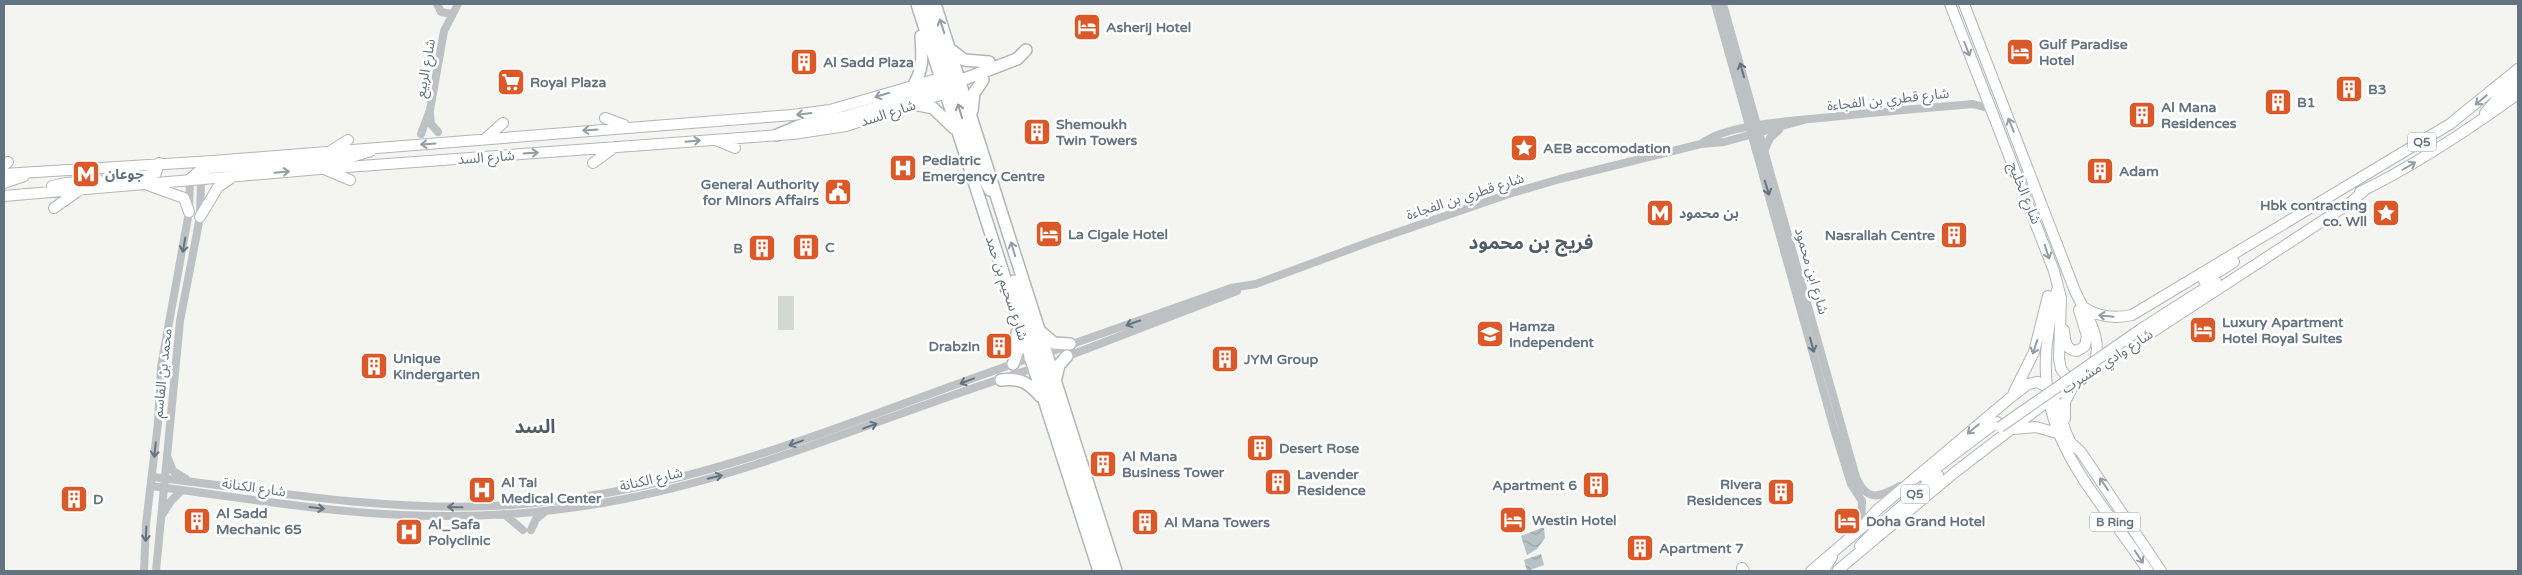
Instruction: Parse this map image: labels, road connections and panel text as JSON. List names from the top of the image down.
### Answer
{
  "streets": {
    "highway": ["شارع سحيم بن حمد"],
    "main road": [
      "شارع السد",
      "Q5",
      "شارع الخليج",
      "شارع وادي مشيرب",
      "B Ring"
    ],
    "street": [
      "شارع الربيع",
      "شارع قطري بن الفجاءة",
      "شارع ابن محمود",
      "محمد بن القاسم",
      "شارع الكنانة"
    ]
  },
  "crossings": [
    ["شارع قطري بن الفجاءة", "شارع الخليج"],
    ["شارع قطري بن الفجاءة", "شارع ابن محمود"],
    ["شارع قطري بن الفجاءة", "شارع سحيم بن حمد"],
    ["شارع قطري بن الفجاءة", "شارع الكنانة"],
    ["شارع السد", "شارع سحيم بن حمد"],
    ["شارع السد", "محمد بن القاسم"],
    ["شارع الخليج", "شارع وادي مشيرب"],
    ["شارع الخليج", "B Ring"],
    ["شارع ابن محمود", "شارع وادي مشيرب"],
    ["شارع سحيم بن حمد", "شارع الكنانة"],
    ["شارع وادي مشيرب", "B Ring"],
    ["محمد بن القاسم", "شارع الكنانة"]
  ],
  "districts": ["فريج بن محمود", "السد"],
  "places": {
    "hotel": [
      "Asherij Hotel",
      "Gulf Paradise Hotel",
      "La Cigale Hotel",
      "Luxury Apartment Hotel Royal Suites",
      "Westin Hotel",
      "Doha Grand Hotel"
    ],
    "building": [
      "Al Sadd Plaza",
      "B3",
      "B1",
      "Al Mana Residences",
      "Shemoukh Twin Towers",
      "Adam",
      "Nasrallah Centre",
      "C",
      "B",
      "Drabzin",
      "JYM Group",
      "Unique Kindergarten",
      "Desert Rose",
      "Al Mana Business Tower",
      "Lavender Residence",
      "Apartment 6",
      "Rivera Residences",
      "D",
      "Al Sadd Mechanic 65",
      "Al Mana Towers",
      "Apartment 7"
    ],
    "supermarket": ["Royal Plaza"],
    "place": ["AEB accomodation", "Hbk contracting co. Wll"],
    "hospital": ["Pediatric Emergency Centre", "Al Tai Medical Center", "Al_Safa Polyclinic"],
    "metro station": ["جوعان", "بن محمود"],
    "public building": ["General Authority for Minors Affairs"],
    "school or university": ["Hamza Independent"]
  }
}
